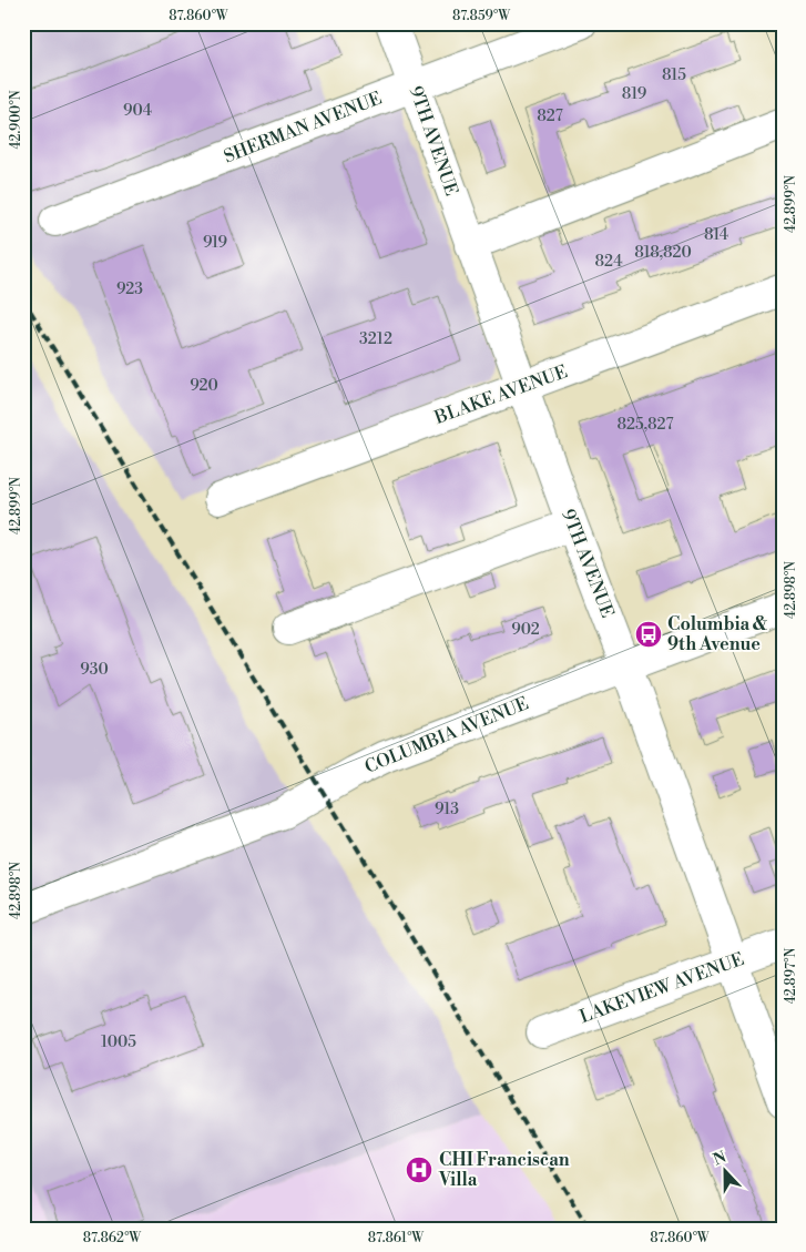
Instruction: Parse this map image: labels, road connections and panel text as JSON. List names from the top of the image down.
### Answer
{
  "streets": {
    "street": [
      "SHERMAN AVENUE",
      "9TH AVENUE",
      "BLAKE AVENUE",
      "COLUMBIA AVENUE",
      "LAKEVIEW AVENUE"
    ]
  },
  "crossings": [
    ["SHERMAN AVENUE", "9TH AVENUE"],
    ["9TH AVENUE", "BLAKE AVENUE"],
    ["9TH AVENUE", "COLUMBIA AVENUE"],
    ["9TH AVENUE", "LAKEVIEW AVENUE"]
  ],
  "places": {
    "bus stop": ["Columbia & 9th Avenue"],
    "hospital": ["CHI Franciscan Villa"]
  },
  "house_numbers": [
    "815",
    "819",
    "904",
    "827",
    "814",
    "919",
    "818,820",
    "824",
    "923",
    "3212",
    "920",
    "825,827",
    "902",
    "930",
    "913",
    "1005"
  ],
  "north": "top",
  "coordinates": [
    "87.860°W",
    "87.859°W",
    "42.900°N",
    "42.899°N",
    "42.898°N",
    "42.897°N",
    "87.862°W",
    "87.861°W"
  ]
}
